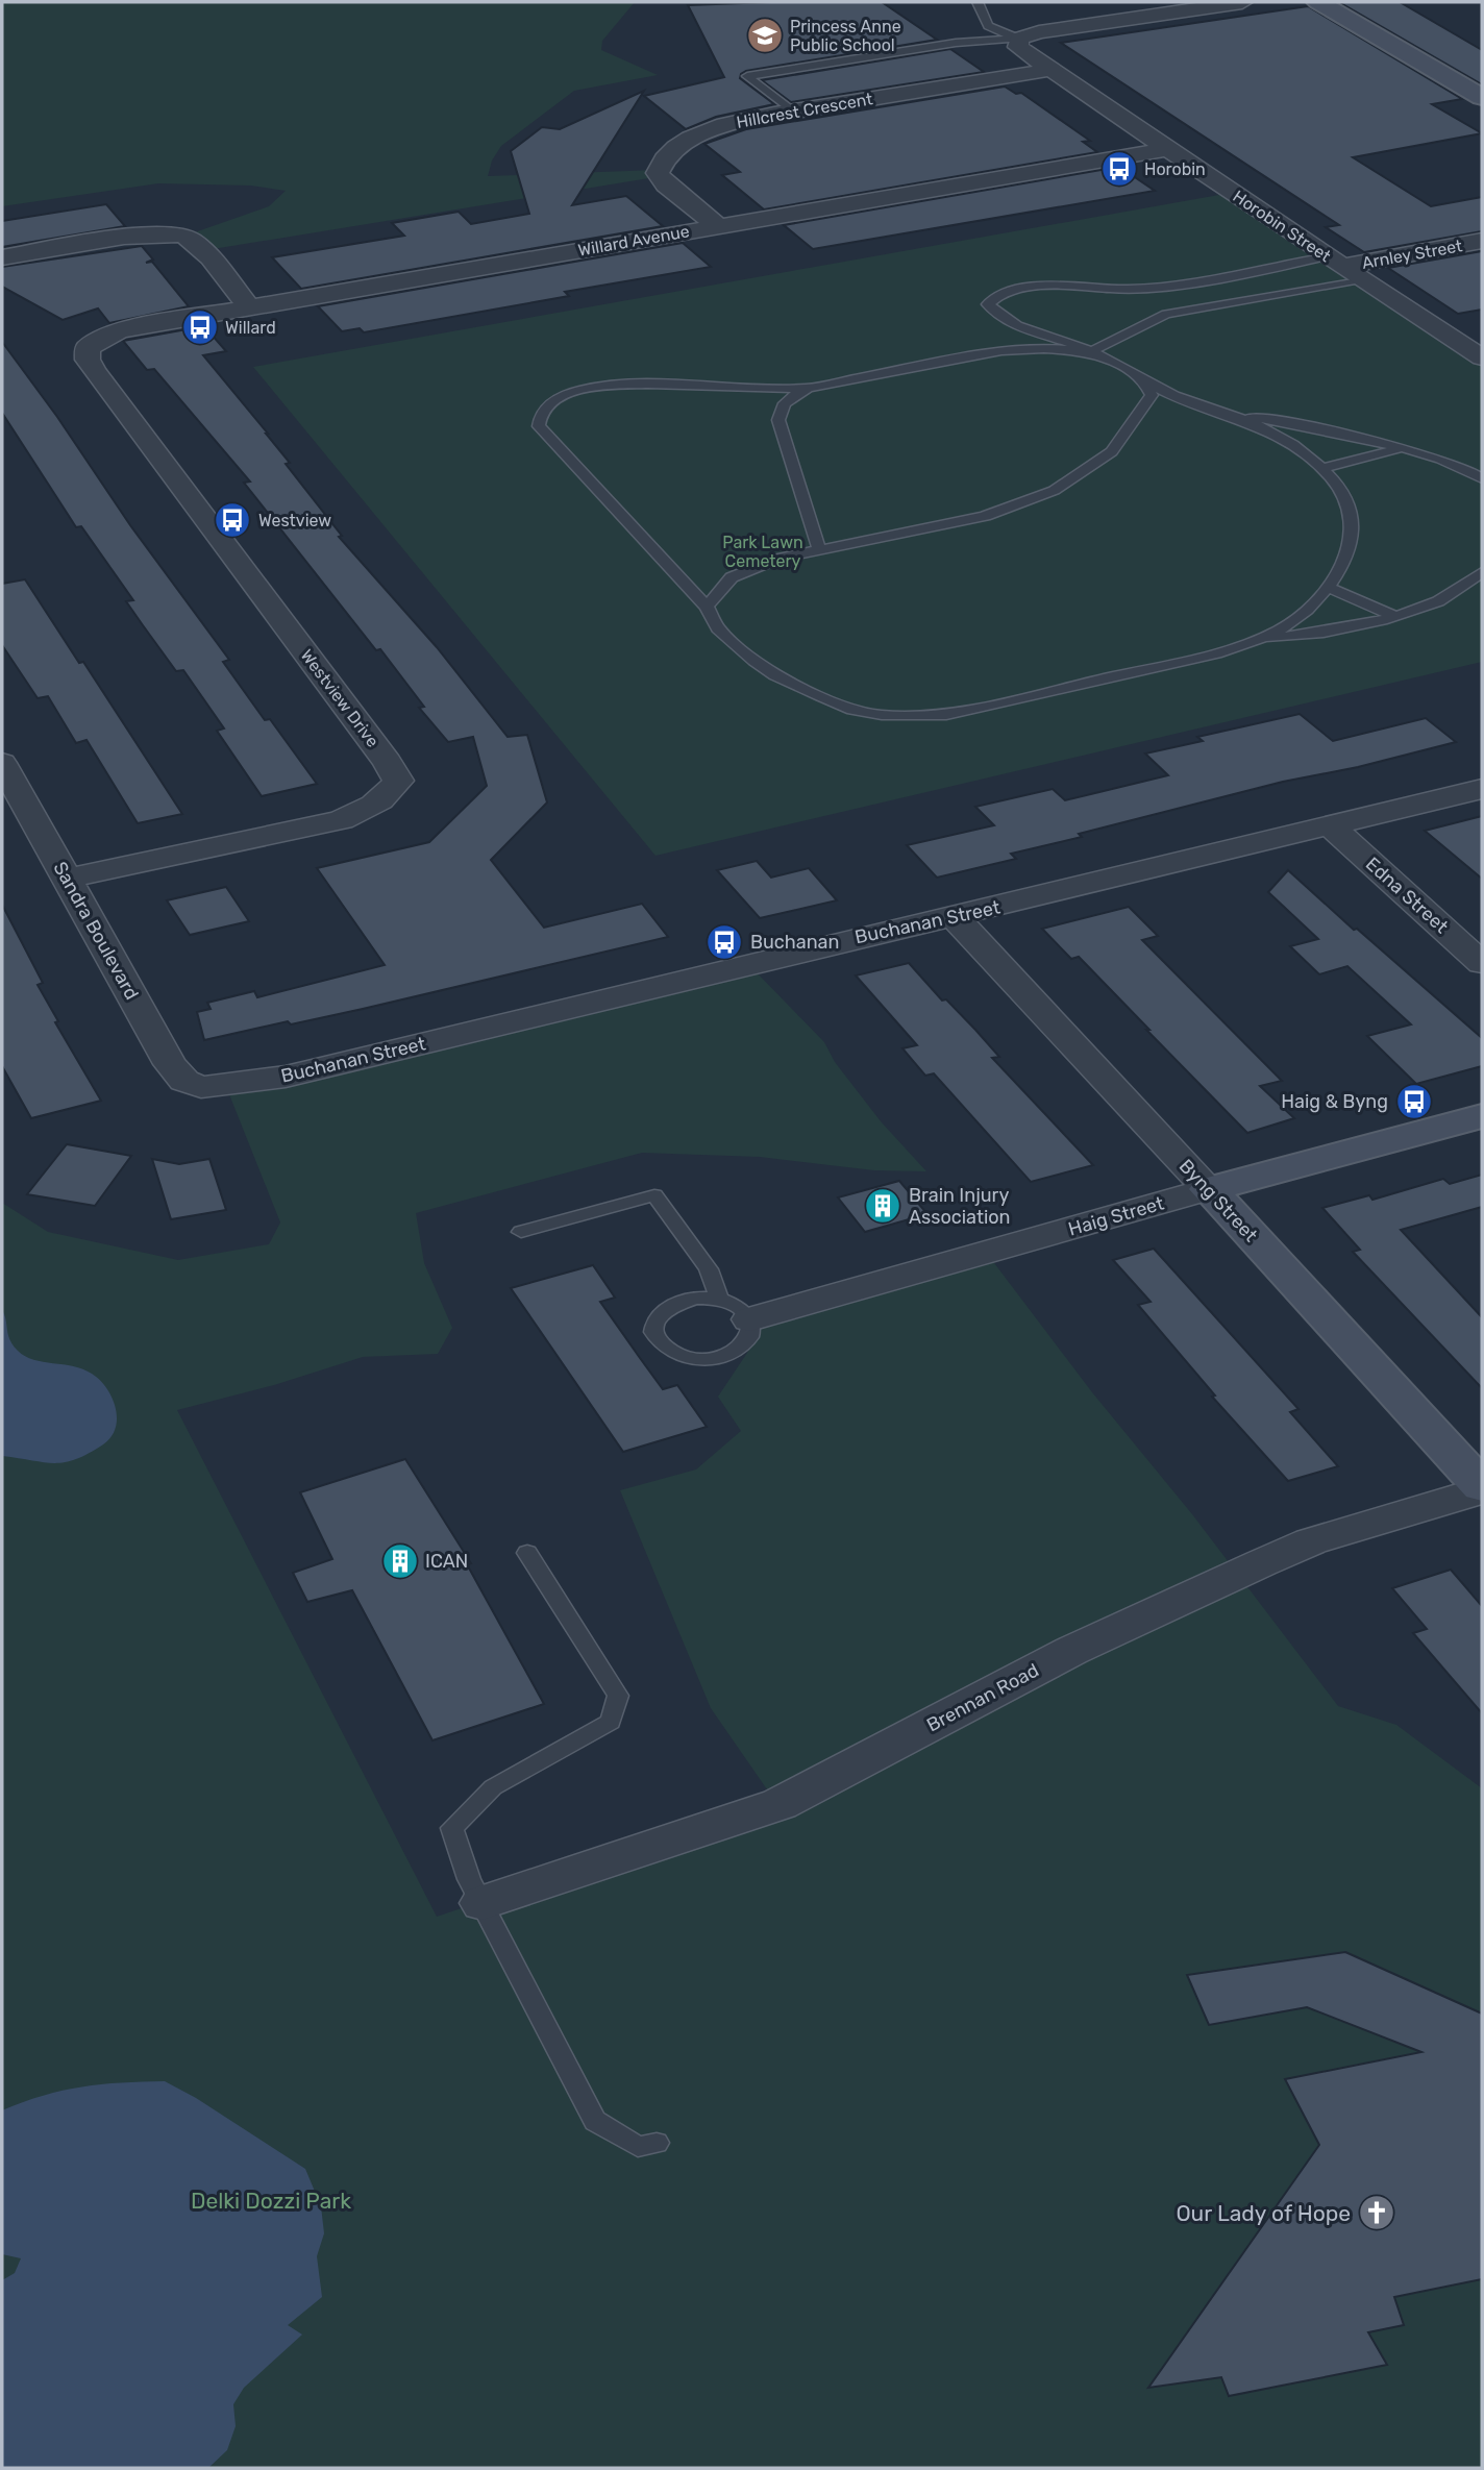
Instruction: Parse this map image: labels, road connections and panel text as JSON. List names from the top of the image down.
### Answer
{
  "streets": {
    "street": [
      "Hillcrest Crescent",
      "Horobin Street",
      "Willard Avenue",
      "Arnley Street",
      "Westview Drive",
      "Edna Street",
      "Buchanan Street",
      "Sandra Boulevard",
      "Byng Street",
      "Haig Street",
      "Brennan Road"
    ]
  },
  "crossings": [
    ["Hillcrest Crescent", "Horobin Street"],
    ["Hillcrest Crescent", "Willard Avenue"],
    ["Horobin Street", "Willard Avenue"],
    ["Horobin Street", "Arnley Street"],
    ["Willard Avenue", "Westview Drive"],
    ["Westview Drive", "Sandra Boulevard"],
    ["Edna Street", "Buchanan Street"],
    ["Buchanan Street", "Sandra Boulevard"],
    ["Buchanan Street", "Byng Street"],
    ["Byng Street", "Haig Street"],
    ["Byng Street", "Brennan Road"]
  ],
  "parks": ["Park Lawn Cemetery", "Delki Dozzi Park"],
  "places": {
    "school or university": ["Princess Anne Public School"],
    "bus stop": [
      "Horobin",
      "Willard",
      "Westview",
      "Buchanan",
      "Haig & Byng"
    ],
    "building": ["Brain Injury Association", "ICAN"],
    "church": ["Our Lady of Hope"]
  }
}
